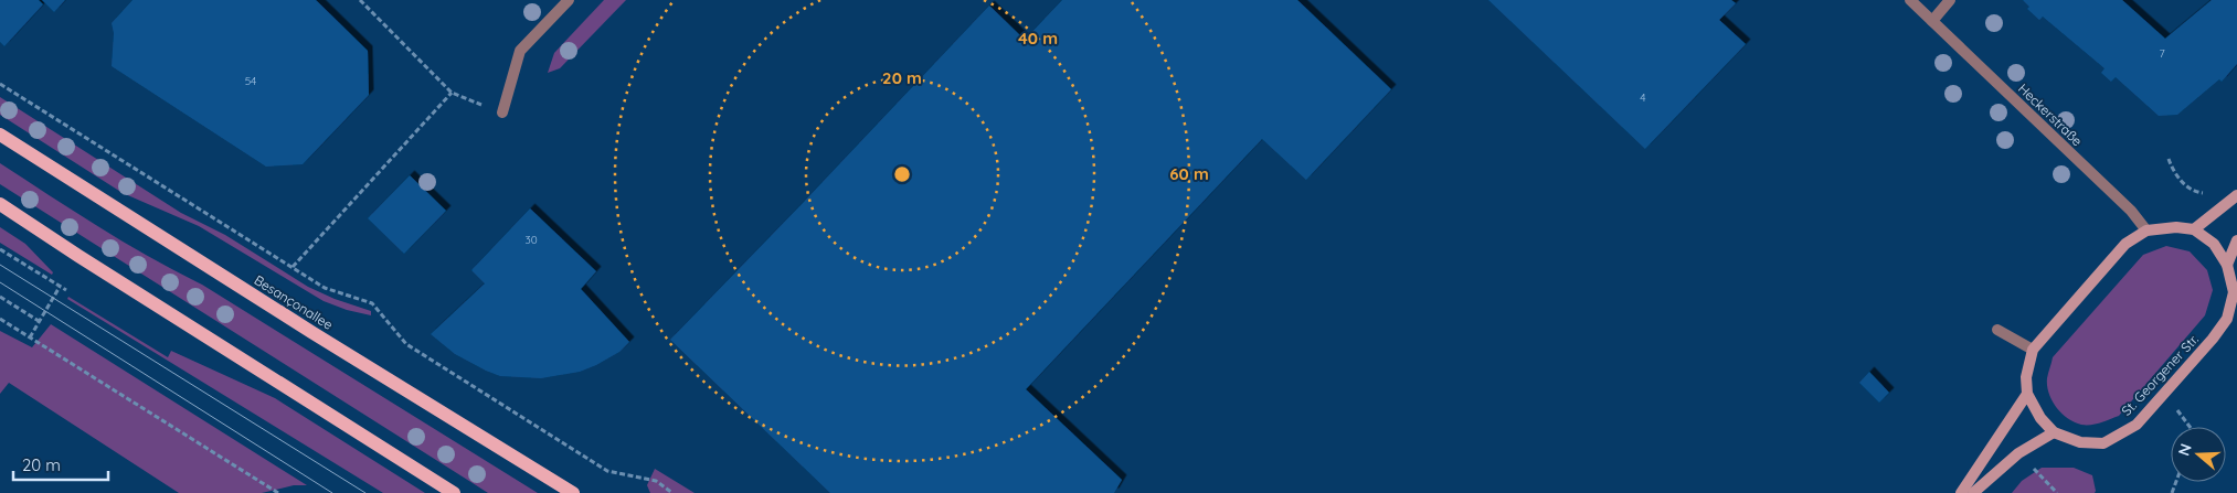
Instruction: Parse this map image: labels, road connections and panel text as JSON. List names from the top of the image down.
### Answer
{
  "streets": {
    "main road": ["Besançonallee"],
    "street": ["Heckerstraße", "St. Georgener Str."]
  },
  "house_numbers": [
    "7",
    "54",
    "4",
    "30"
  ],
  "scale_bar": "20 m",
  "north": "left",
  "rings": ["40 m", "20 m", "60 m"]
}
